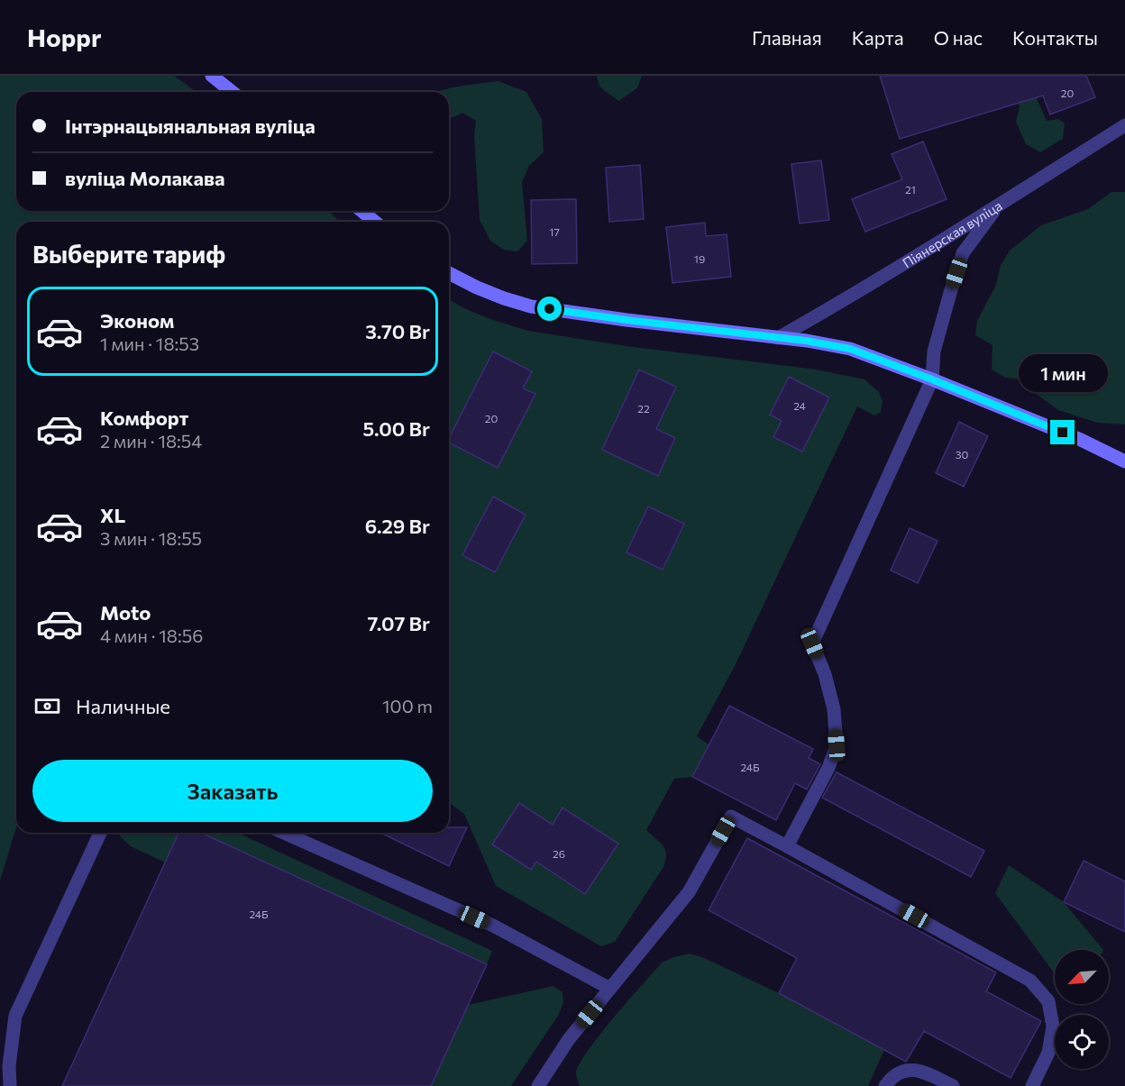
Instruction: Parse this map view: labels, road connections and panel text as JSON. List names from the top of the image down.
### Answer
{
  "streets": {
    "street": ["Піянерская вуліца"]
  },
  "house_numbers": [
    "20",
    "21",
    "17",
    "19",
    "24",
    "22",
    "20",
    "30",
    "24Б",
    "26",
    "24Б"
  ],
  "north": "bottom left",
  "page": {
    "header": "Hoppr",
    "nav": [
      "Главная",
      "Карта",
      "О нас",
      "Контакты"
    ],
    "banner": ["Інтэрнацыянальная вуліца", "вуліца Молакава"],
    "heading": "Выберите тариф",
    "list": [
      {
        "name": "Эконом",
        "note": "1 мин · 18:53",
        "value": "3.70 Br"
      },
      {
        "name": "Комфорт",
        "note": "2 мин · 18:54",
        "value": "5.00 Br"
      },
      {
        "name": "XL",
        "note": "3 мин · 18:55",
        "value": "6.29 Br"
      },
      {
        "name": "Moto",
        "note": "4 мин · 18:56",
        "value": "7.07 Br"
      }
    ],
    "bubble": "1 мин",
    "pay": ["Наличные", "100 m"],
    "buttons": "Заказать"
  }
}
